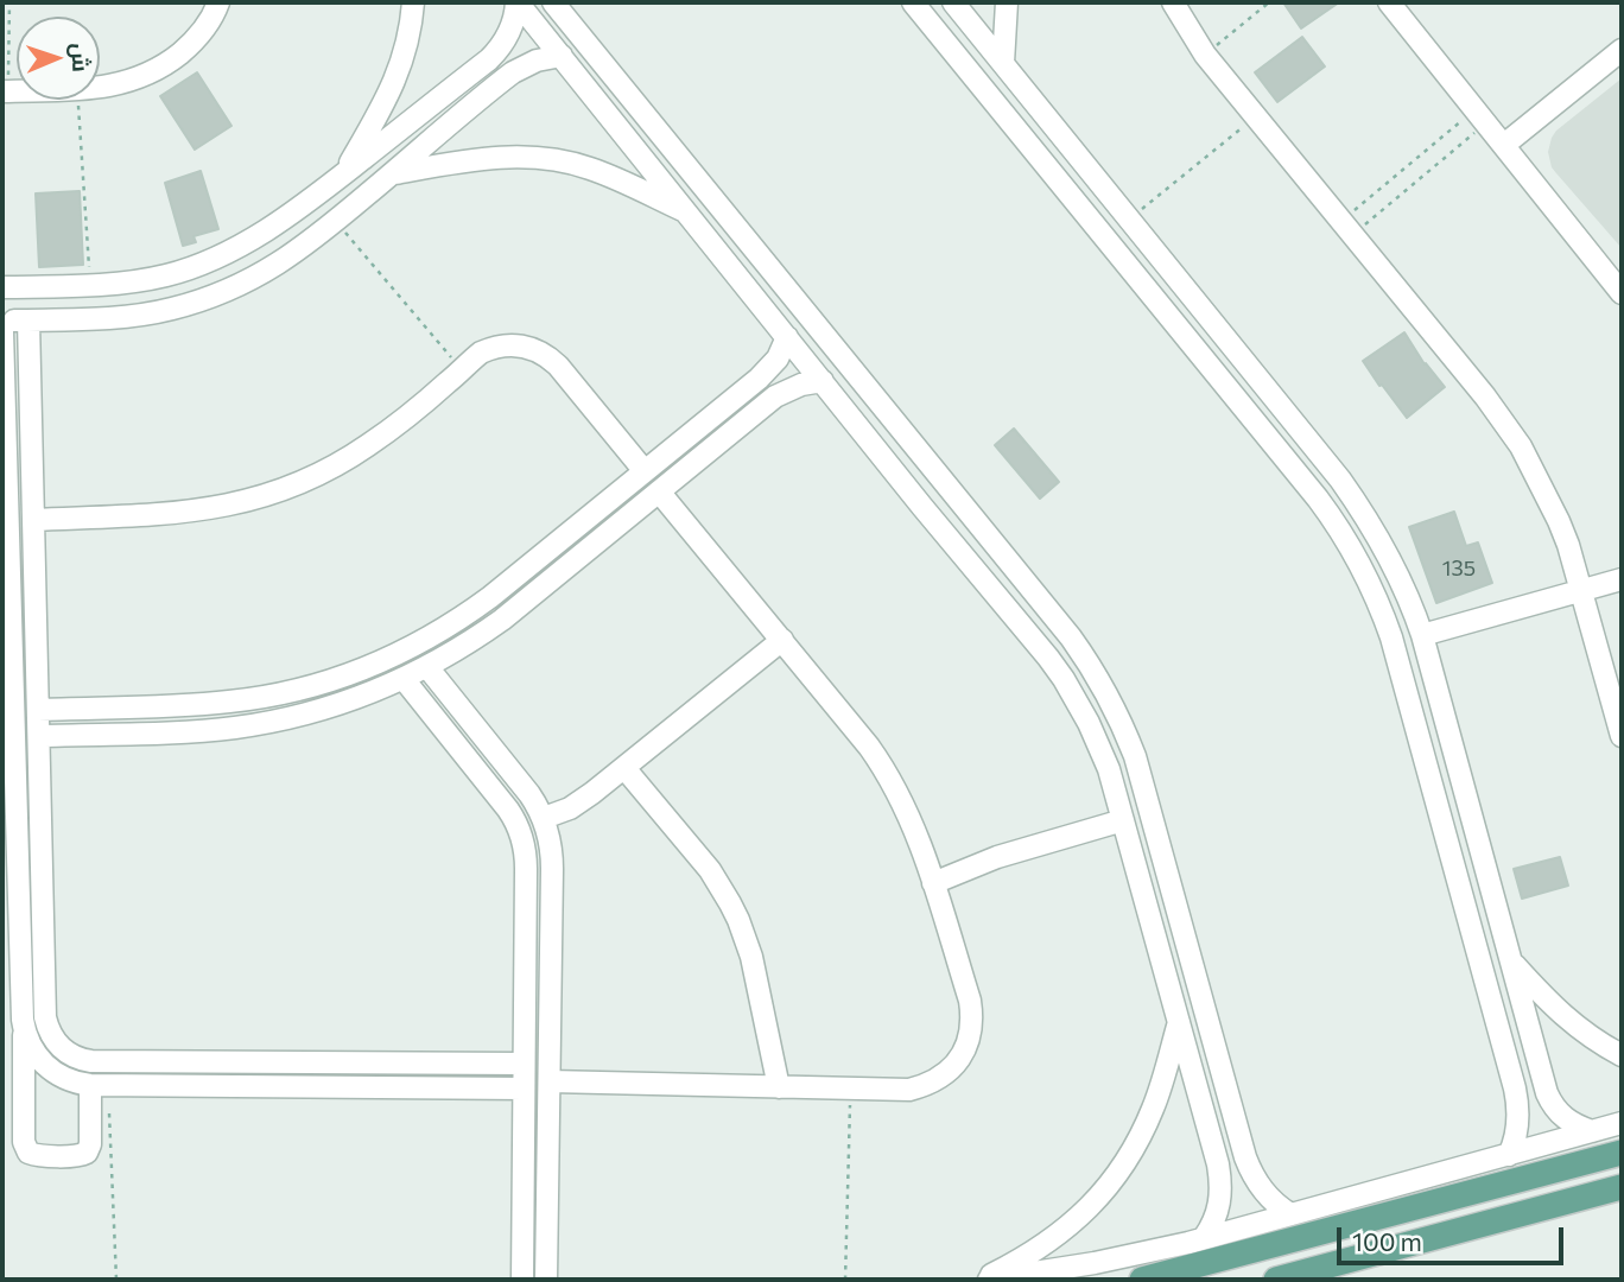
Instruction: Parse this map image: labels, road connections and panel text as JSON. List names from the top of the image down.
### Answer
{
  "house_numbers": ["135"],
  "scale_bar": "100 m",
  "north": "right"
}
